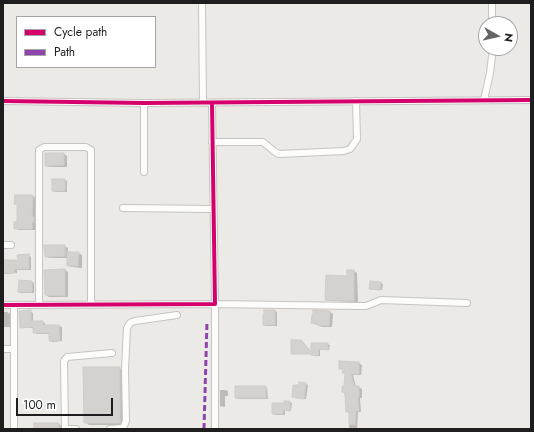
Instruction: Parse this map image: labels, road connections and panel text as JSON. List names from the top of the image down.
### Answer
{
  "legend": ["Cycle path", "Path"],
  "scale_bar": "100 m",
  "north": "right"
}
